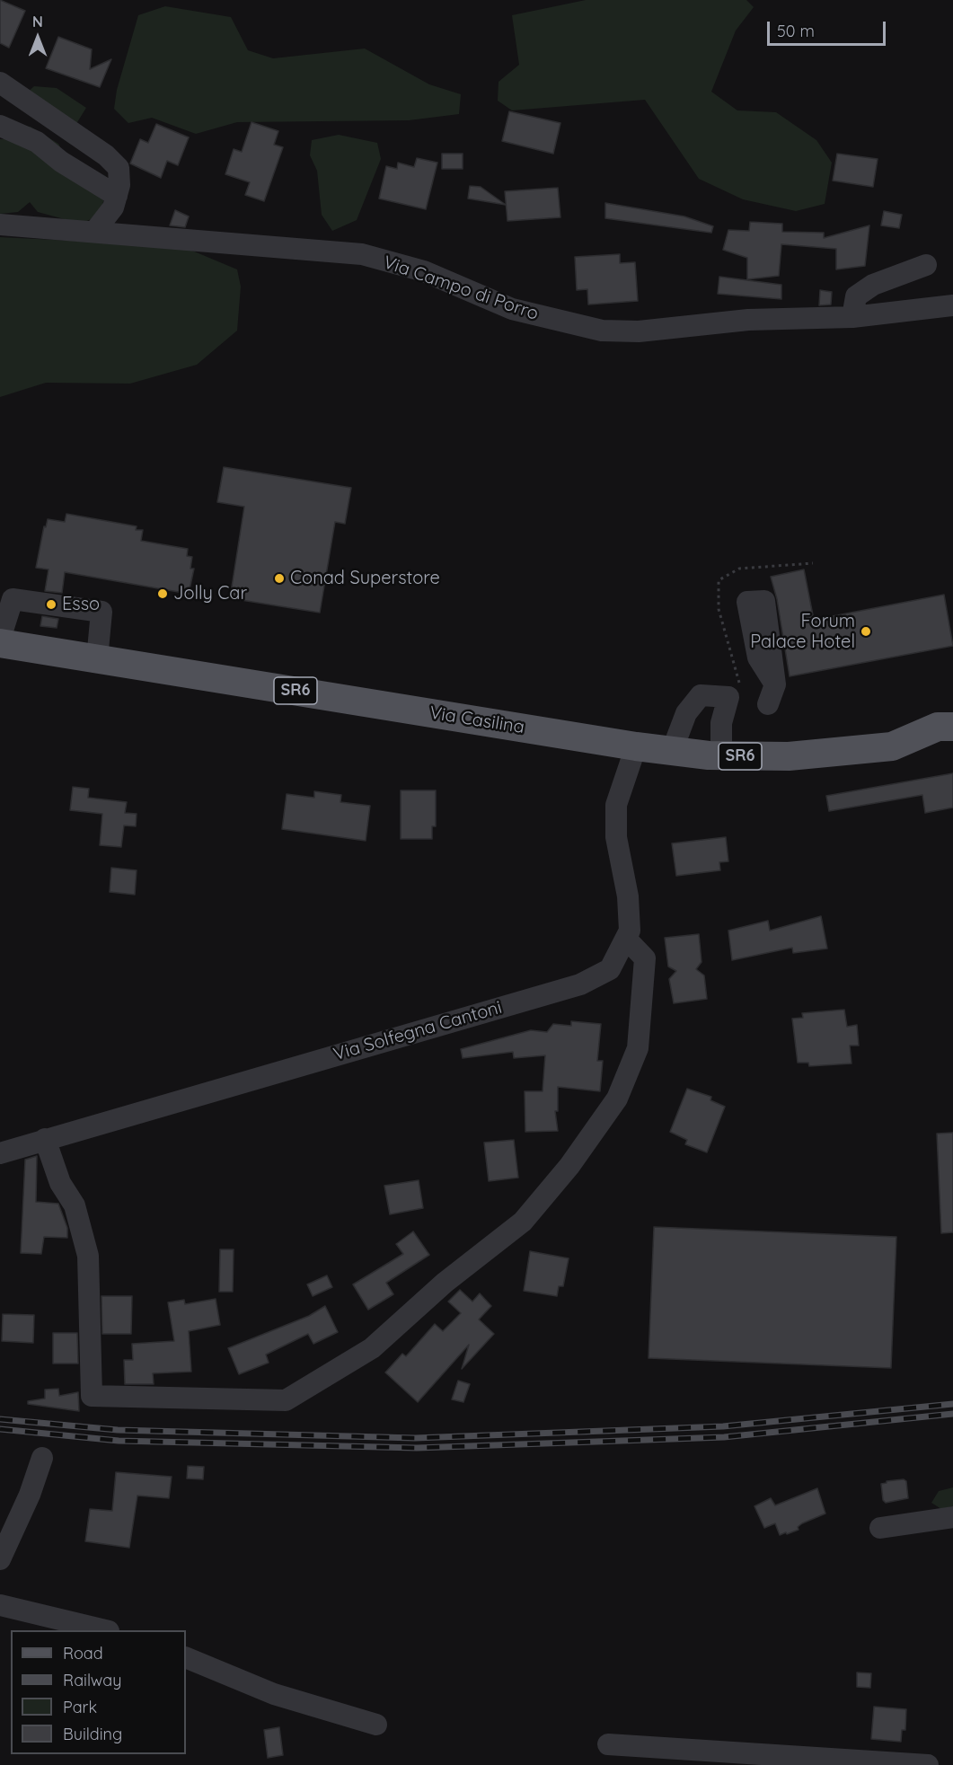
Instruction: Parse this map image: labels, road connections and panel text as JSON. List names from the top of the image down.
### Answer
{
  "streets": {
    "main road": ["SR6", "Via Casilina"],
    "street": ["Via Campo di Porro", "Via Solfegna Cantoni"]
  },
  "crossings": [
    ["Via Casilina", "Via Solfegna Cantoni"]
  ],
  "places": [
    "Conad Superstore",
    "Jolly Car",
    "Esso",
    "Forum Palace Hotel"
  ],
  "legend": [
    "Road",
    "Railway",
    "Park",
    "Building"
  ],
  "scale_bar": "50 m",
  "north": "top"
}
